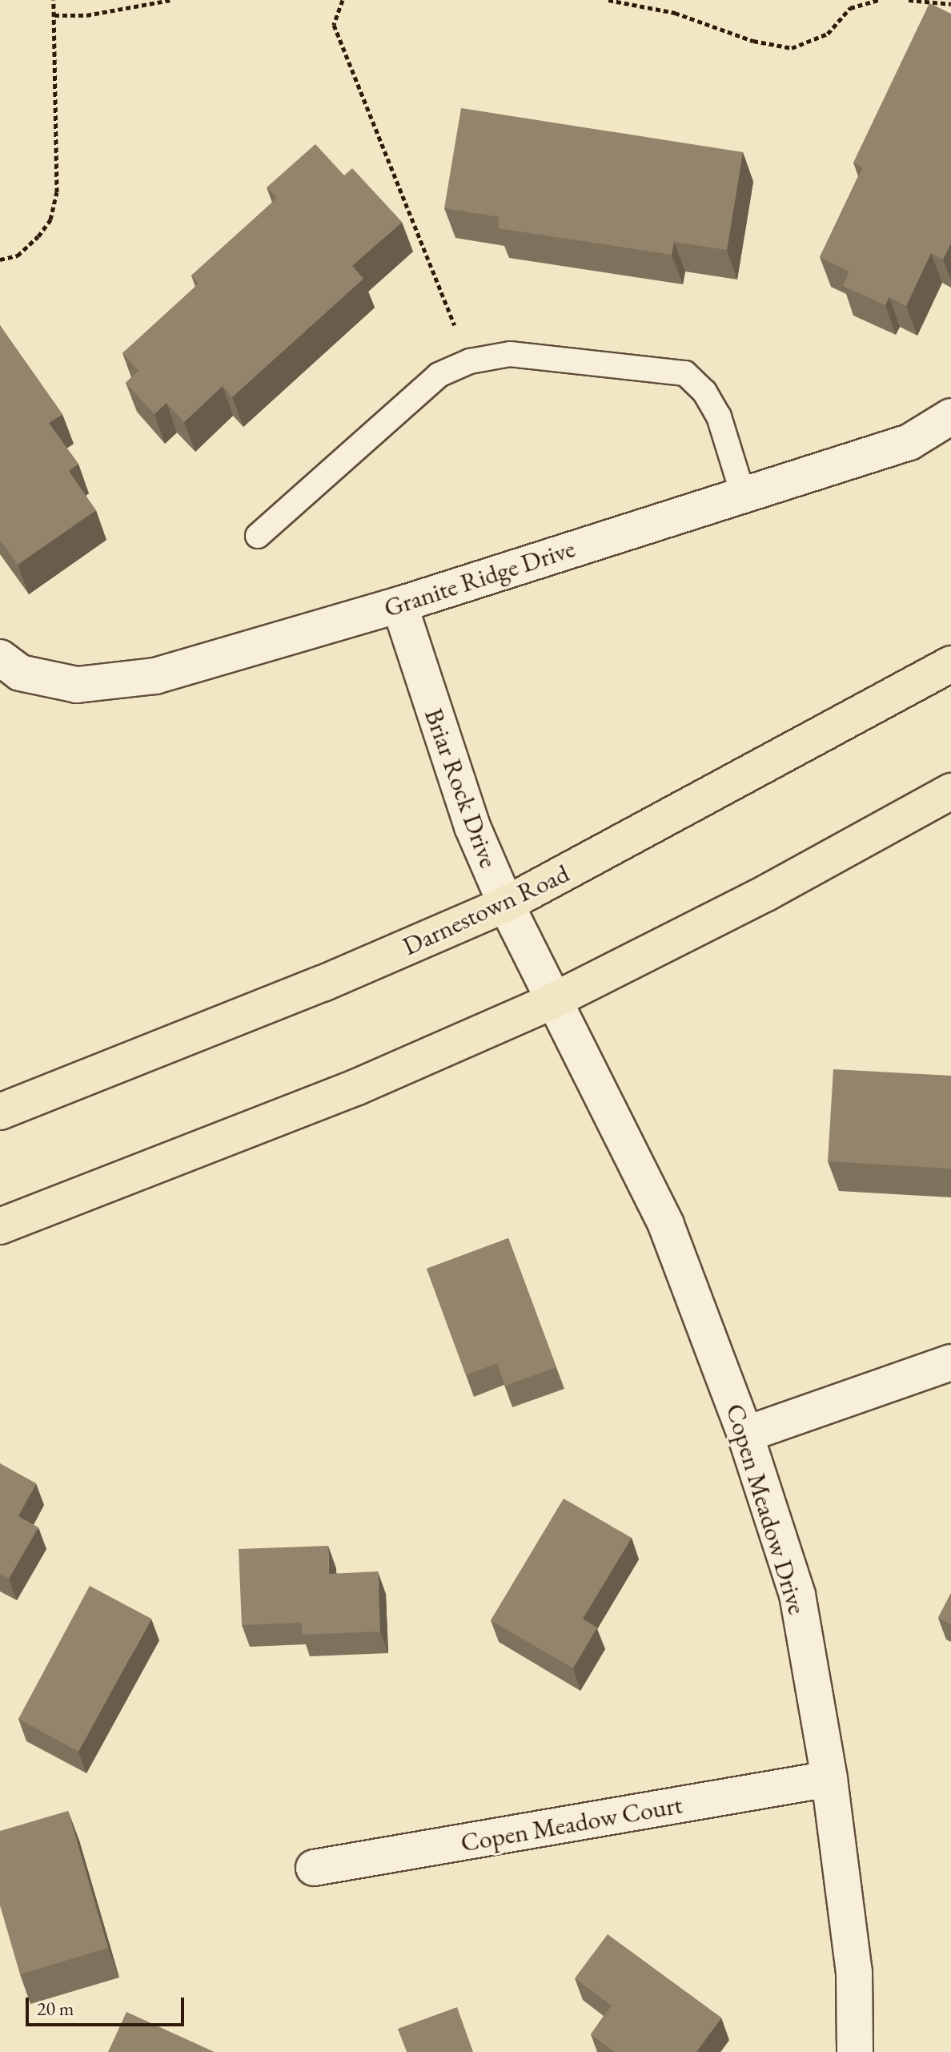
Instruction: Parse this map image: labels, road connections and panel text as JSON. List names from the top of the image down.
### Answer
{
  "streets": {
    "main road": ["Darnestown Road"],
    "street": [
      "Granite Ridge Drive",
      "Briar Rock Drive",
      "Copen Meadow Drive",
      "Copen Meadow Court"
    ]
  },
  "crossings": [
    ["Granite Ridge Drive", "Briar Rock Drive"],
    ["Briar Rock Drive", "Darnestown Road"],
    ["Briar Rock Drive", "Copen Meadow Drive"],
    ["Copen Meadow Drive", "Copen Meadow Court"]
  ],
  "scale_bar": "20 m"
}
